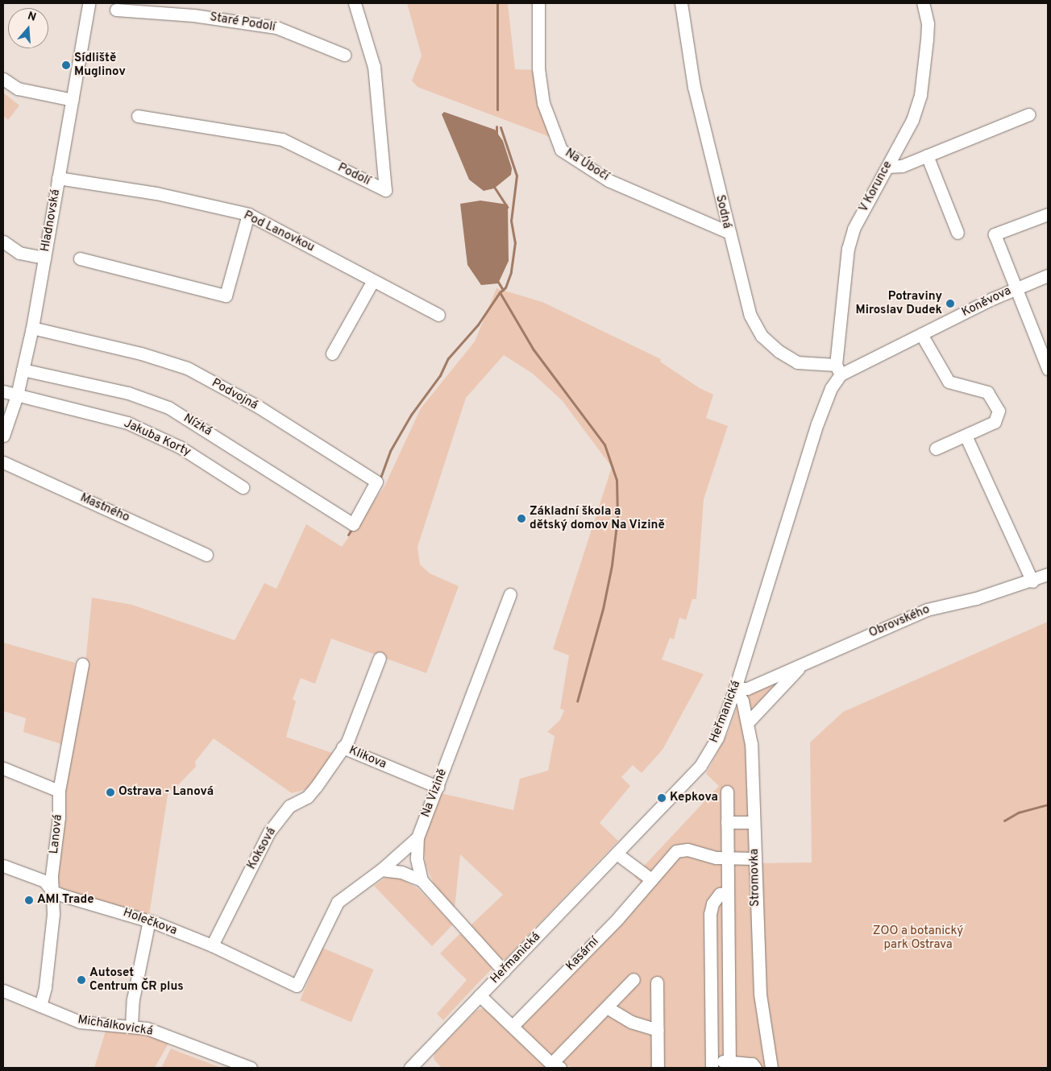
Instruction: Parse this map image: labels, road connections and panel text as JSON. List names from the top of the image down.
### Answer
{
  "streets": {
    "street": [
      "Staré Podolí",
      "Na Úbočí",
      "Podolí",
      "V Korunce",
      "Sodná",
      "Hladnovská",
      "Pod Lanovkou",
      "Koněvova",
      "Podvojná",
      "Nízká",
      "Jakuba Korty",
      "Mastného",
      "Obrovského",
      "Heřmanická",
      "Klikova",
      "Na Vizině",
      "Lanová",
      "Koksová",
      "Stromovka",
      "Holečkova",
      "Kasární",
      "Michálkovická"
    ]
  },
  "crossings": [
    ["Na Úbočí", "Sodná"],
    ["V Korunce", "Sodná"],
    ["V Korunce", "Koněvova"],
    ["V Korunce", "Heřmanická"],
    ["Sodná", "Koněvova"],
    ["Sodná", "Heřmanická"],
    ["Hladnovská", "Pod Lanovkou"],
    ["Hladnovská", "Podvojná"],
    ["Hladnovská", "Nízká"],
    ["Hladnovská", "Jakuba Korty"],
    ["Koněvova", "Heřmanická"],
    ["Podvojná", "Nízká"],
    ["Obrovského", "Heřmanická"],
    ["Obrovského", "Stromovka"],
    ["Heřmanická", "Na Vizině"],
    ["Heřmanická", "Stromovka"],
    ["Klikova", "Na Vizině"],
    ["Klikova", "Koksová"],
    ["Lanová", "Holečkova"],
    ["Lanová", "Michálkovická"],
    ["Koksová", "Holečkova"]
  ],
  "parks": ["ZOO a botanický park Ostrava"],
  "places": [
    "Sídliště Muglinov",
    "Potraviny Miroslav Dudek",
    "Základní škola a dětský domov Na Vizině",
    "Ostrava - Lanová",
    "Kepkova",
    "AMI Trade",
    "Autoset Centrum ČR plus"
  ],
  "north": "top"
}
